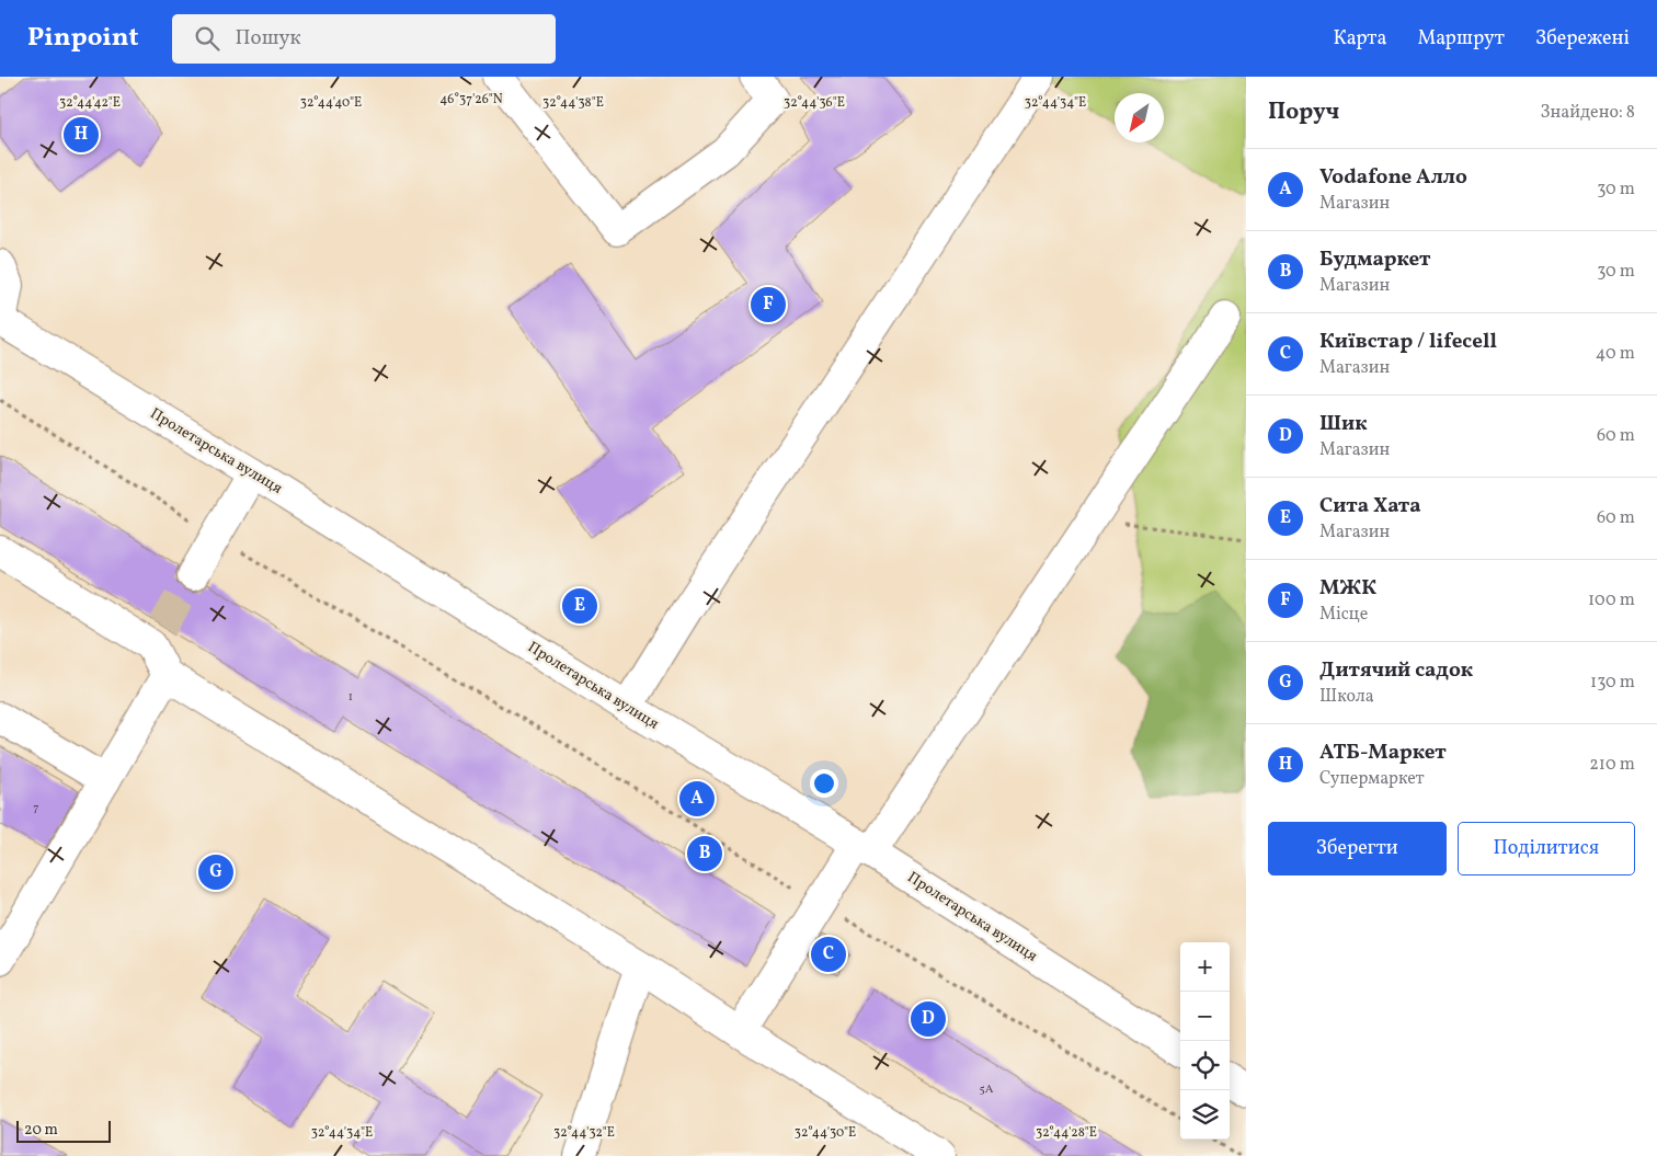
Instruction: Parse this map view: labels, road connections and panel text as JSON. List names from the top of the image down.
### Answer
{
  "streets": {
    "street": ["Пролетарська вулиця"]
  },
  "house_numbers": ["1", "7", "5А"],
  "scale_bar": "20 m",
  "north": "bottom left",
  "page": {
    "header": "Pinpoint",
    "search": "Пошук",
    "nav": ["Карта", "Маршрут", "Збережені"],
    "heading": ["Поруч", "Знайдено: 8"],
    "pins": [
      "H",
      "F",
      "E",
      "A",
      "B",
      "G",
      "C",
      "D"
    ],
    "list": [
      {
        "mark": "A",
        "name": "Vodafone Алло",
        "note": "Магазин",
        "value": "30 m"
      },
      {
        "mark": "B",
        "name": "Будмаркет",
        "note": "Магазин",
        "value": "30 m"
      },
      {
        "mark": "C",
        "name": "Київстар / lifecell",
        "note": "Магазин",
        "value": "40 m"
      },
      {
        "mark": "D",
        "name": "Шик",
        "note": "Магазин",
        "value": "60 m"
      },
      {
        "mark": "E",
        "name": "Сита Хата",
        "note": "Магазин",
        "value": "60 m"
      },
      {
        "mark": "F",
        "name": "МЖК",
        "note": "Місце",
        "value": "100 m"
      },
      {
        "mark": "G",
        "name": "Дитячий садок",
        "note": "Школа",
        "value": "130 m"
      },
      {
        "mark": "H",
        "name": "АТБ-Маркет",
        "note": "Супермаркет",
        "value": "210 m"
      }
    ],
    "buttons": ["Зберегти", "Поділитися"],
    "map_buttons": ["+", "−"],
    "scale": "20 m"
  },
  "coordinates": [
    "46°37'26\"N",
    "32°44'42\"E",
    "32°44'40\"E",
    "32°44'38\"E",
    "32°44'36\"E",
    "32°44'34\"E",
    "32°44'32\"E",
    "32°44'30\"E",
    "32°44'28\"E"
  ]
}
